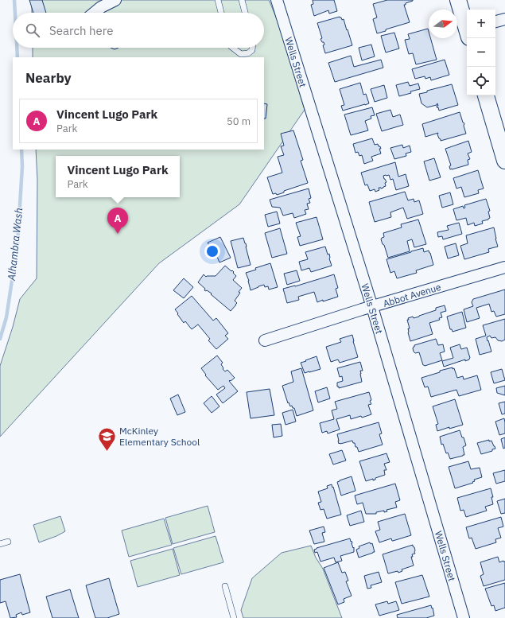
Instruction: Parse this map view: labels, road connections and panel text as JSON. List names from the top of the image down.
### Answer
{
  "streets": {
    "street": ["Wells Street", "Abbot Avenue"]
  },
  "crossings": [
    ["Wells Street", "Abbot Avenue"]
  ],
  "water": ["Alhambra Wash"],
  "places": {
    "school or university": ["McKinley Elementary School"]
  },
  "north": "right",
  "page": {
    "map_buttons": ["+", "−"],
    "search": "Search here",
    "heading": "Nearby",
    "list": [
      {
        "mark": "A",
        "name": "Vincent Lugo Park",
        "note": "Park",
        "value": "50 m"
      }
    ],
    "popup": ["Vincent Lugo Park", "Park"],
    "pins": "A"
  }
}
